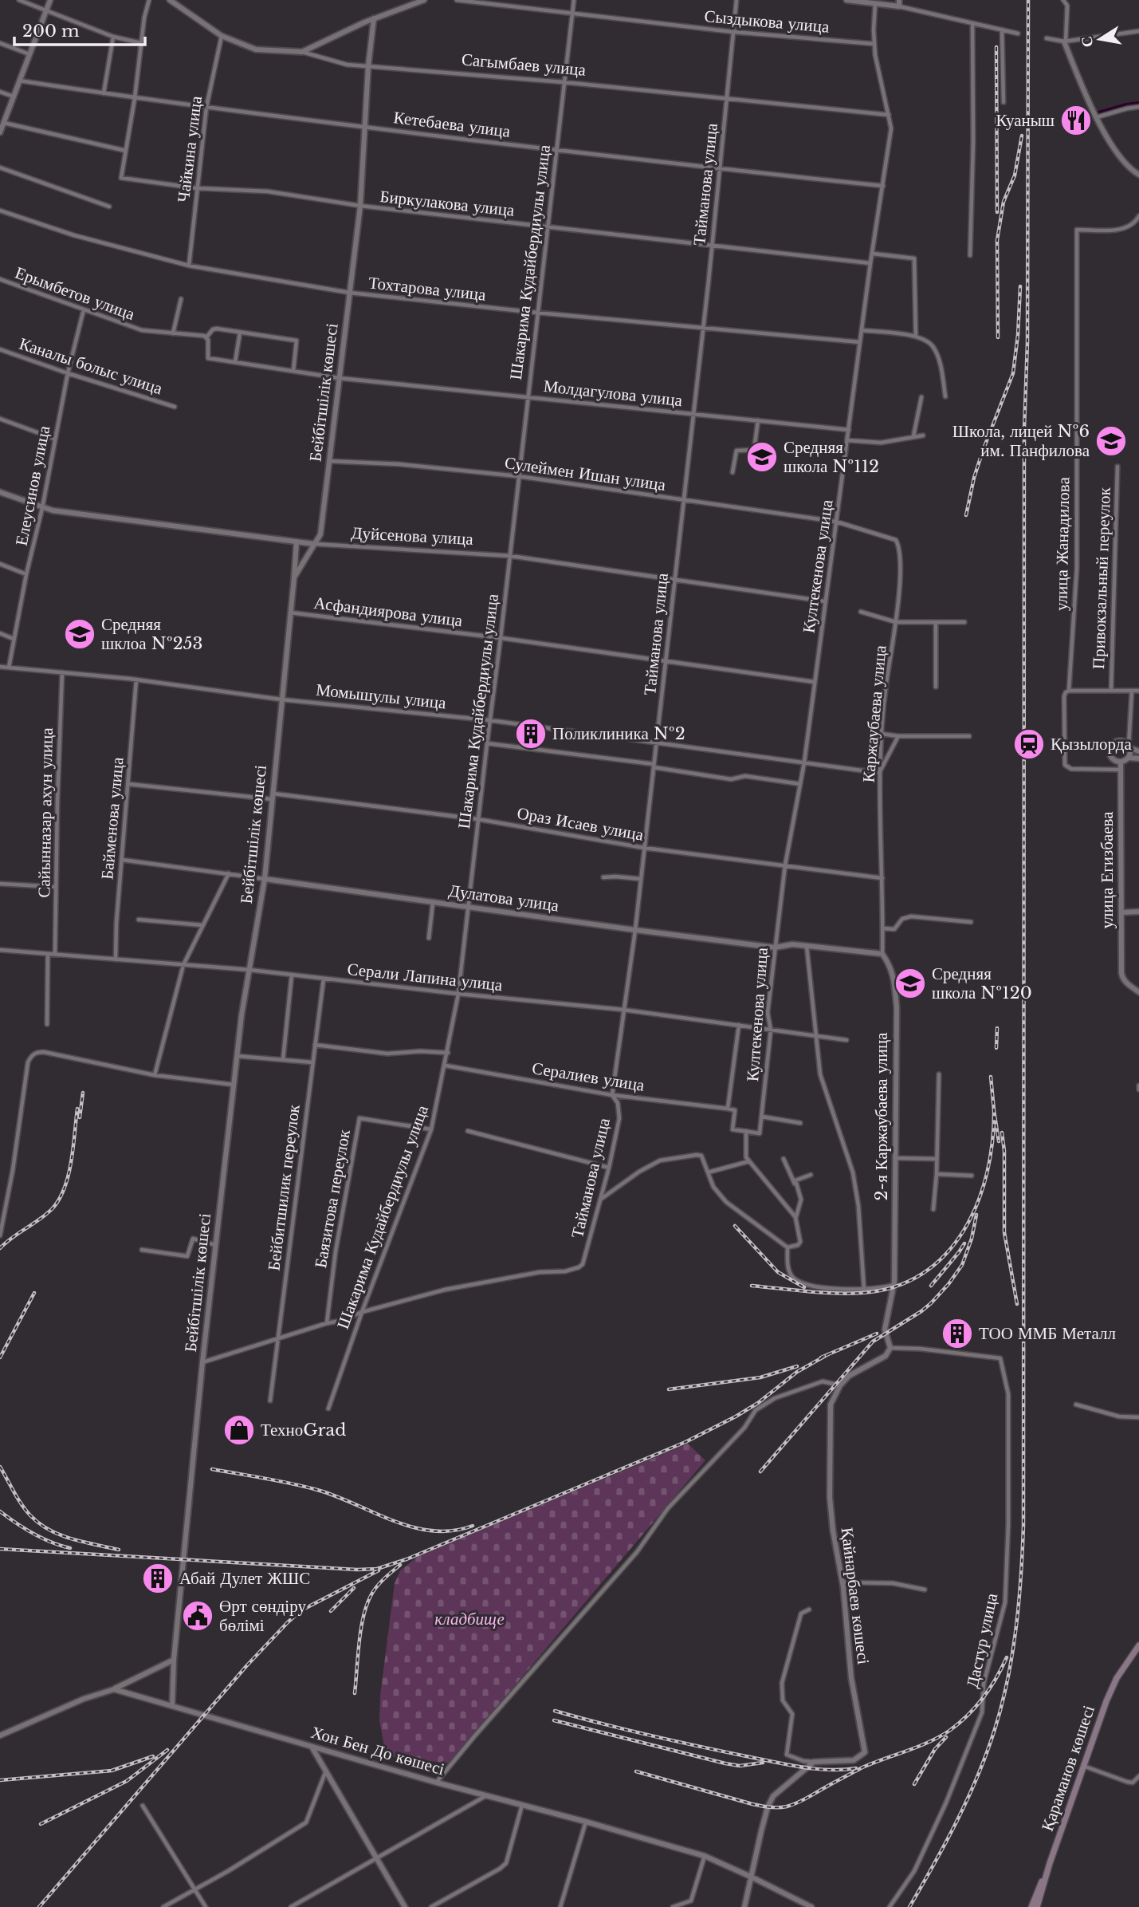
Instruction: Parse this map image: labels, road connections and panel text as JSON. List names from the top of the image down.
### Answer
{
  "streets": {
    "main road": ["Қараманов көшесі"],
    "street": [
      "Сыздыкова улица",
      "Сагымбаев улица",
      "Кетебаева улица",
      "Чайкина улица",
      "Тайманова улица",
      "Биркулакова улица",
      "Шакарима Кудайбердиулы улица",
      "Тохтарова улица",
      "Ерымбетов улица",
      "Каналы болыс улица",
      "Бейбітшілік көшесі",
      "Молдагулова улица",
      "Сулеймен Ишан улица",
      "Елеусинов улица",
      "Дуйсенова улица",
      "улица Жанадилова",
      "Култекенова улица",
      "Привокзальный переулок",
      "Асфандиярова улица",
      "Момышулы улица",
      "Каржаубаева улица",
      "Сайынназар ахун улица",
      "Байменова улица",
      "Ораз Исаев улица",
      "улица Егизбаева",
      "Дулатова улица",
      "Серали Лапина улица",
      "Сералиев улица",
      "2-я Каржаубаева улица",
      "Бейбитшилик переулок",
      "Баязитова переулок",
      "Қайнарбаев көшесі",
      "Дастур улица",
      "Хон Бен До көшесі"
    ]
  },
  "crossings": [
    ["Сыздыкова улица", "Тайманова улица"],
    ["Сыздыкова улица", "Шакарима Кудайбердиулы улица"],
    ["Сыздыкова улица", "Култекенова улица"],
    ["Сагымбаев улица", "Чайкина улица"],
    ["Сагымбаев улица", "Тайманова улица"],
    ["Сагымбаев улица", "Шакарима Кудайбердиулы улица"],
    ["Сагымбаев улица", "Бейбітшілік көшесі"],
    ["Сагымбаев улица", "Култекенова улица"],
    ["Кетебаева улица", "Чайкина улица"],
    ["Кетебаева улица", "Тайманова улица"],
    ["Кетебаева улица", "Шакарима Кудайбердиулы улица"],
    ["Кетебаева улица", "Бейбітшілік көшесі"],
    ["Кетебаева улица", "Култекенова улица"],
    ["Чайкина улица", "Биркулакова улица"],
    ["Чайкина улица", "Тохтарова улица"],
    ["Тайманова улица", "Биркулакова улица"],
    ["Тайманова улица", "Шакарима Кудайбердиулы улица"],
    ["Тайманова улица", "Тохтарова улица"],
    ["Тайманова улица", "Молдагулова улица"],
    ["Тайманова улица", "Сулеймен Ишан улица"],
    ["Тайманова улица", "Дуйсенова улица"],
    ["Тайманова улица", "Асфандиярова улица"],
    ["Тайманова улица", "Момышулы улица"],
    ["Тайманова улица", "Ораз Исаев улица"],
    ["Тайманова улица", "Дулатова улица"],
    ["Тайманова улица", "Серали Лапина улица"],
    ["Тайманова улица", "Сералиев улица"],
    ["Биркулакова улица", "Шакарима Кудайбердиулы улица"],
    ["Биркулакова улица", "Бейбітшілік көшесі"],
    ["Биркулакова улица", "Култекенова улица"],
    ["Шакарима Кудайбердиулы улица", "Тохтарова улица"],
    ["Шакарима Кудайбердиулы улица", "Молдагулова улица"],
    ["Шакарима Кудайбердиулы улица", "Сулеймен Ишан улица"],
    ["Шакарима Кудайбердиулы улица", "Дуйсенова улица"],
    ["Шакарима Кудайбердиулы улица", "Асфандиярова улица"],
    ["Шакарима Кудайбердиулы улица", "Момышулы улица"],
    ["Шакарима Кудайбердиулы улица", "Ораз Исаев улица"],
    ["Шакарима Кудайбердиулы улица", "Дулатова улица"],
    ["Шакарима Кудайбердиулы улица", "Серали Лапина улица"],
    ["Шакарима Кудайбердиулы улица", "Сералиев улица"],
    ["Шакарима Кудайбердиулы улица", "Баязитова переулок"],
    ["Тохтарова улица", "Бейбітшілік көшесі"],
    ["Тохтарова улица", "Култекенова улица"],
    ["Ерымбетов улица", "Молдагулова улица"],
    ["Ерымбетов улица", "Елеусинов улица"],
    ["Каналы болыс улица", "Елеусинов улица"],
    ["Бейбітшілік көшесі", "Молдагулова улица"],
    ["Бейбітшілік көшесі", "Сулеймен Ишан улица"],
    ["Бейбітшілік көшесі", "Дуйсенова улица"],
    ["Бейбітшілік көшесі", "Асфандиярова улица"],
    ["Бейбітшілік көшесі", "Момышулы улица"],
    ["Бейбітшілік көшесі", "Ораз Исаев улица"],
    ["Бейбітшілік көшесі", "Дулатова улица"],
    ["Бейбітшілік көшесі", "Серали Лапина улица"],
    ["Бейбітшілік көшесі", "Хон Бен До көшесі"],
    ["Молдагулова улица", "Култекенова улица"],
    ["Сулеймен Ишан улица", "Култекенова улица"],
    ["Сулеймен Ишан улица", "Каржаубаева улица"],
    ["Елеусинов улица", "Дуйсенова улица"],
    ["Елеусинов улица", "Момышулы улица"],
    ["Дуйсенова улица", "Култекенова улица"],
    ["улица Жанадилова", "улица Егизбаева"],
    ["Култекенова улица", "Асфандиярова улица"],
    ["Култекенова улица", "Момышулы улица"],
    ["Култекенова улица", "Каржаубаева улица"],
    ["Култекенова улица", "Ораз Исаев улица"],
    ["Култекенова улица", "Дулатова улица"],
    ["Култекенова улица", "Серали Лапина улица"],
    ["Момышулы улица", "Каржаубаева улица"],
    ["Момышулы улица", "Сайынназар ахун улица"],
    ["Момышулы улица", "Байменова улица"],
    ["Каржаубаева улица", "Ораз Исаев улица"],
    ["Каржаубаева улица", "Дулатова улица"],
    ["Каржаубаева улица", "2-я Каржаубаева улица"],
    ["Сайынназар ахун улица", "Серали Лапина улица"],
    ["Байменова улица", "Ораз Исаев улица"],
    ["Байменова улица", "Дулатова улица"],
    ["Байменова улица", "Серали Лапина улица"],
    ["Дулатова улица", "2-я Каржаубаева улица"],
    ["Серали Лапина улица", "Бейбитшилик переулок"]
  ],
  "parks": ["кладбище"],
  "places": {
    "restaurant": ["Куаныш"],
    "school or university": [
      "Школа, лицей №6 им. Панфилова",
      "Средняя школа №112",
      "Средняя шклоа №253",
      "Средняя школа №120"
    ],
    "building": ["Поликлиника №2", "ТОО ММБ Металл", "Абай Дулет ЖШС"],
    "station": ["Қызылорда"],
    "shop": ["ТехноGrad"],
    "public building": ["Өрт сөндіру бөлімі"]
  },
  "scale_bar": "200 m",
  "north": "left"
}
